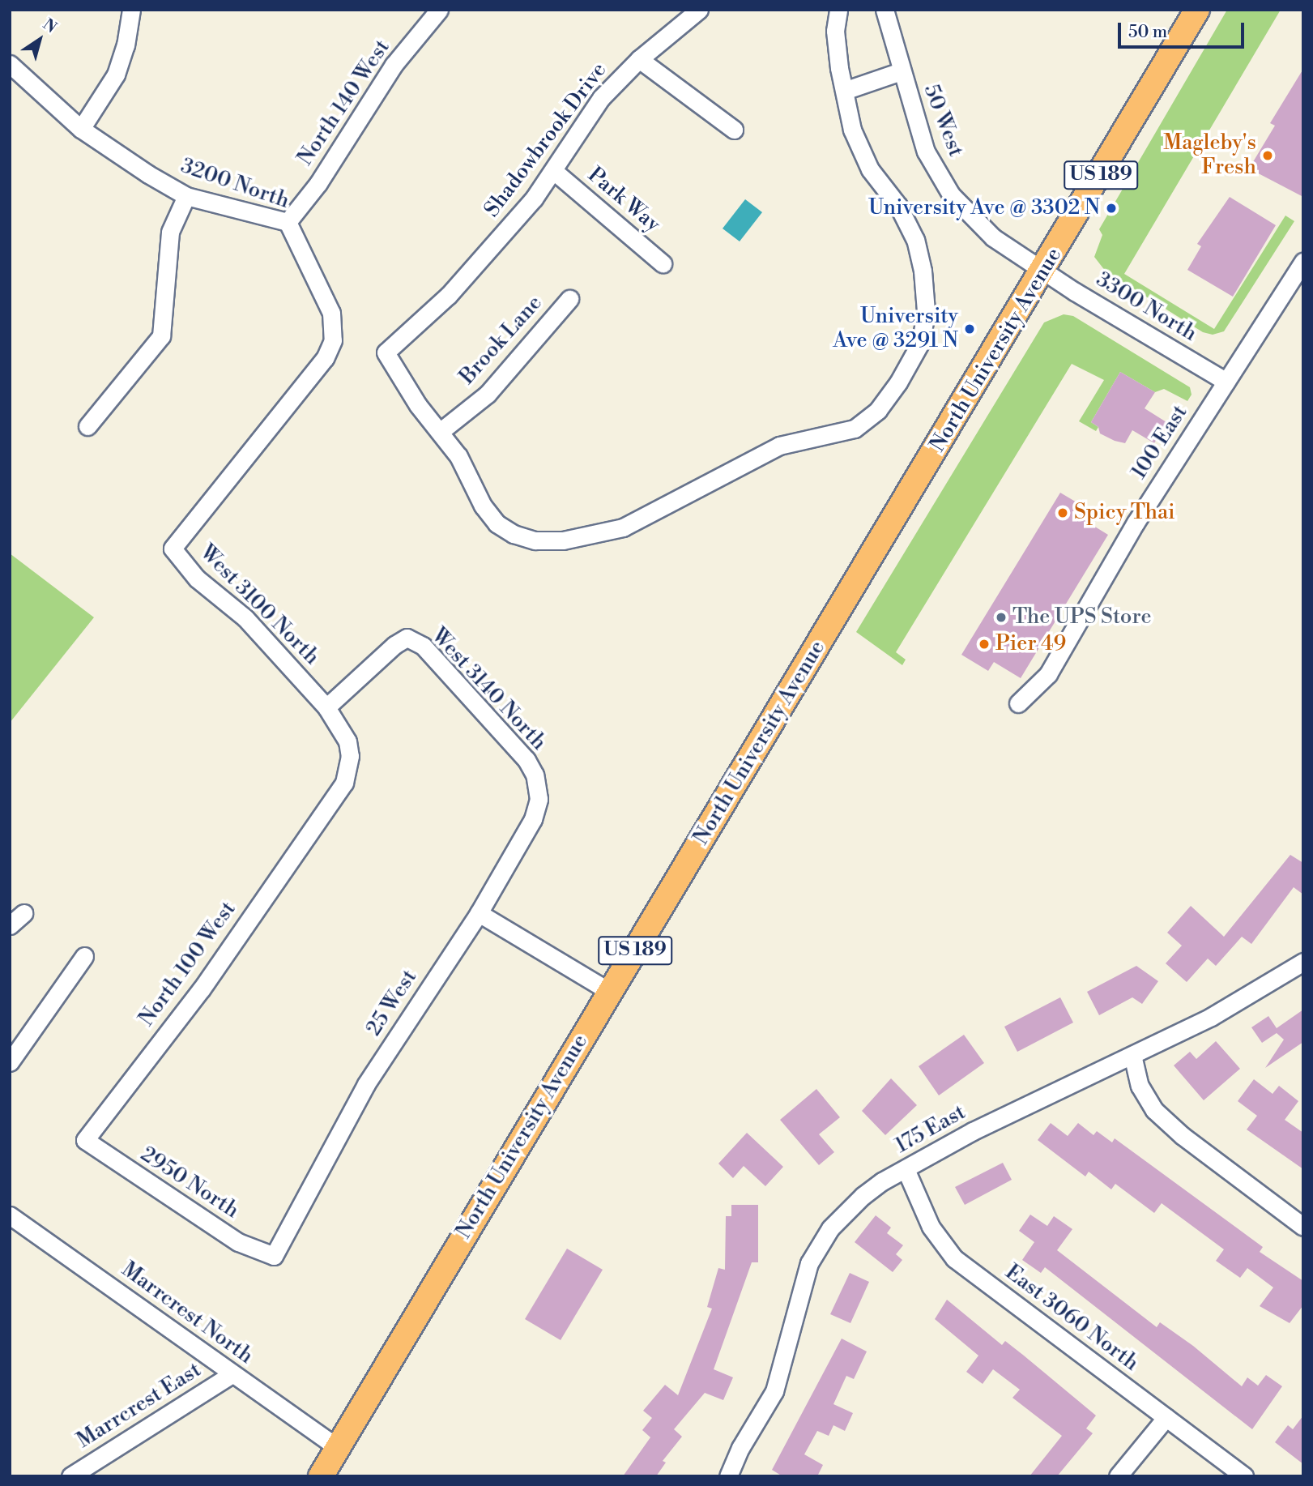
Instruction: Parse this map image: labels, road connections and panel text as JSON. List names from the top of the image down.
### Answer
{
  "streets": {
    "highway": ["US 189", "North University Avenue"],
    "street": [
      "North 140 West",
      "50 West",
      "Shadowbrook Drive",
      "3200 North",
      "Park Way",
      "3300 North",
      "Brook Lane",
      "100 East",
      "West 3100 North",
      "West 3140 North",
      "North 100 West",
      "25 West",
      "175 East",
      "2950 North",
      "Marrcrest North",
      "East 3060 North",
      "Marrcrest East"
    ]
  },
  "crossings": [
    ["North 140 West", "3200 North"],
    ["50 West", "3300 North"],
    ["50 West", "North University Avenue"],
    ["Shadowbrook Drive", "Park Way"],
    ["Shadowbrook Drive", "Brook Lane"],
    ["3200 North", "West 3100 North"],
    ["3300 North", "North University Avenue"],
    ["3300 North", "100 East"],
    ["North University Avenue", "Marrcrest North"],
    ["West 3100 North", "West 3140 North"],
    ["West 3100 North", "North 100 West"],
    ["West 3140 North", "25 West"],
    ["North 100 West", "2950 North"],
    ["25 West", "2950 North"],
    ["175 East", "East 3060 North"],
    ["Marrcrest North", "Marrcrest East"]
  ],
  "places": [
    "Magleby's Fresh",
    "University Ave @ 3302 N",
    "University Ave @ 3291 N",
    "Spicy Thai",
    "The UPS Store",
    "Pier 49"
  ],
  "scale_bar": "50 m",
  "north": "top right"
}
